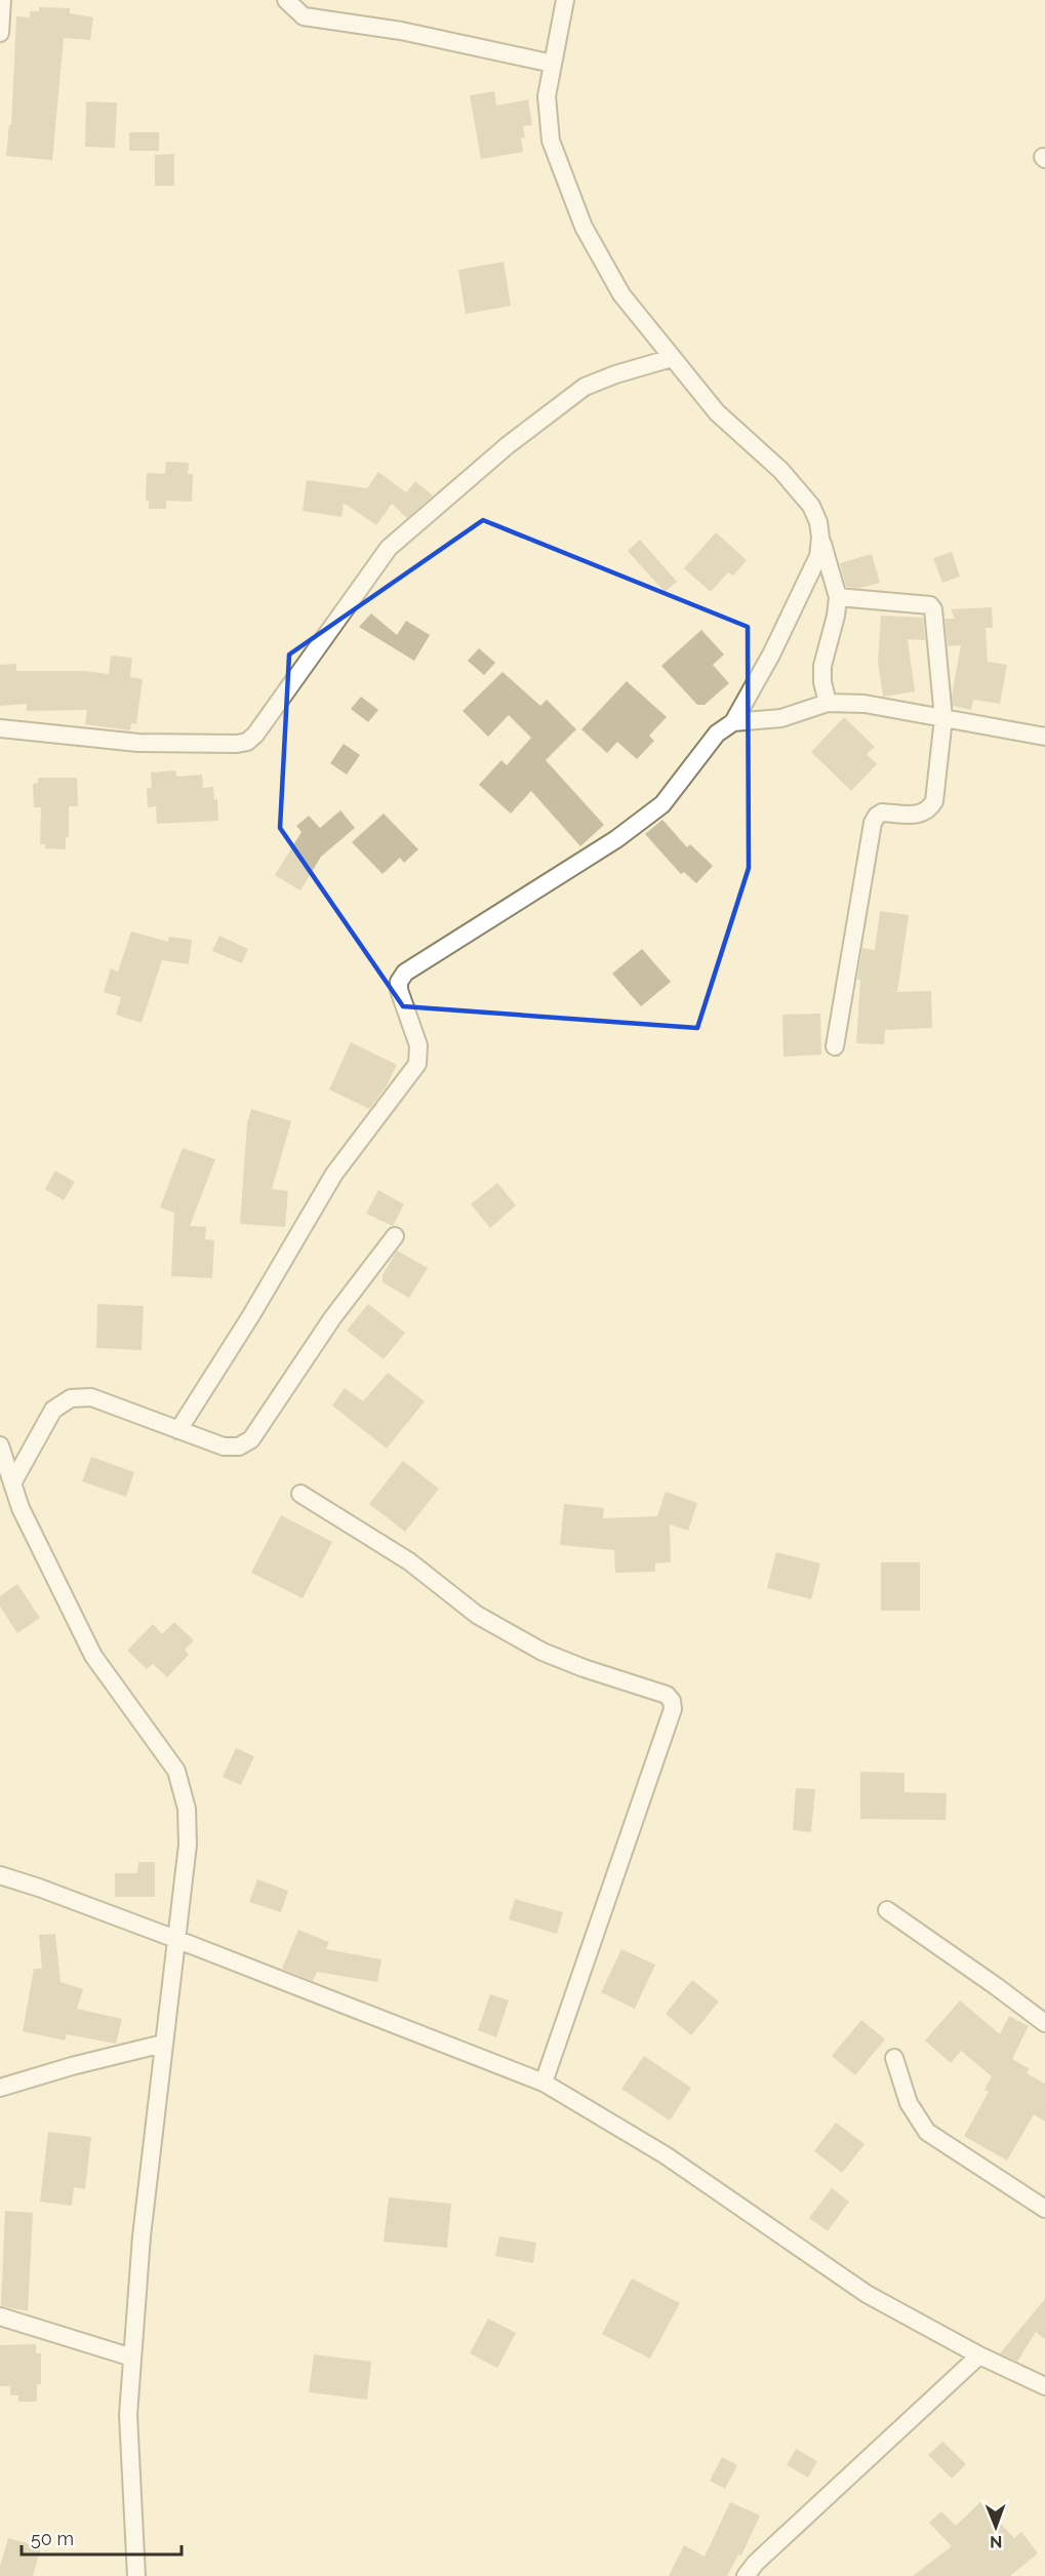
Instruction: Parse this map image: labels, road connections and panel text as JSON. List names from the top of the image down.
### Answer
{
  "scale_bar": "50 m",
  "north": "bottom"
}
